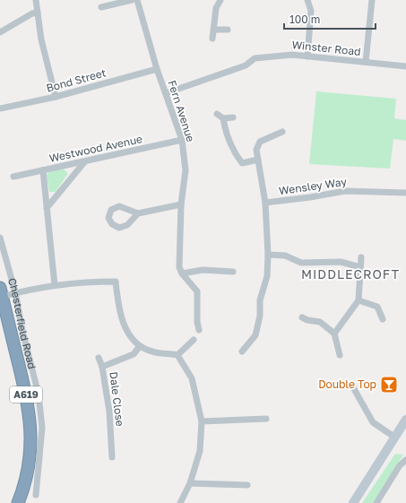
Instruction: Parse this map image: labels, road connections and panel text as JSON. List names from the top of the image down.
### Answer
{
  "streets": {
    "highway": ["Chesterfield Road", "A619"],
    "street": [
      "Winster Road",
      "Bond Street",
      "Fern Avenue",
      "Westwood Avenue",
      "Wensley Way",
      "Dale Close"
    ]
  },
  "crossings": [
    ["Winster Road", "Fern Avenue"],
    ["Bond Street", "Fern Avenue"],
    ["Fern Avenue", "Westwood Avenue"]
  ],
  "districts": ["MIDDLECROFT"],
  "places": {
    "bar": ["Double Top"]
  },
  "scale_bar": "100 m"
}
